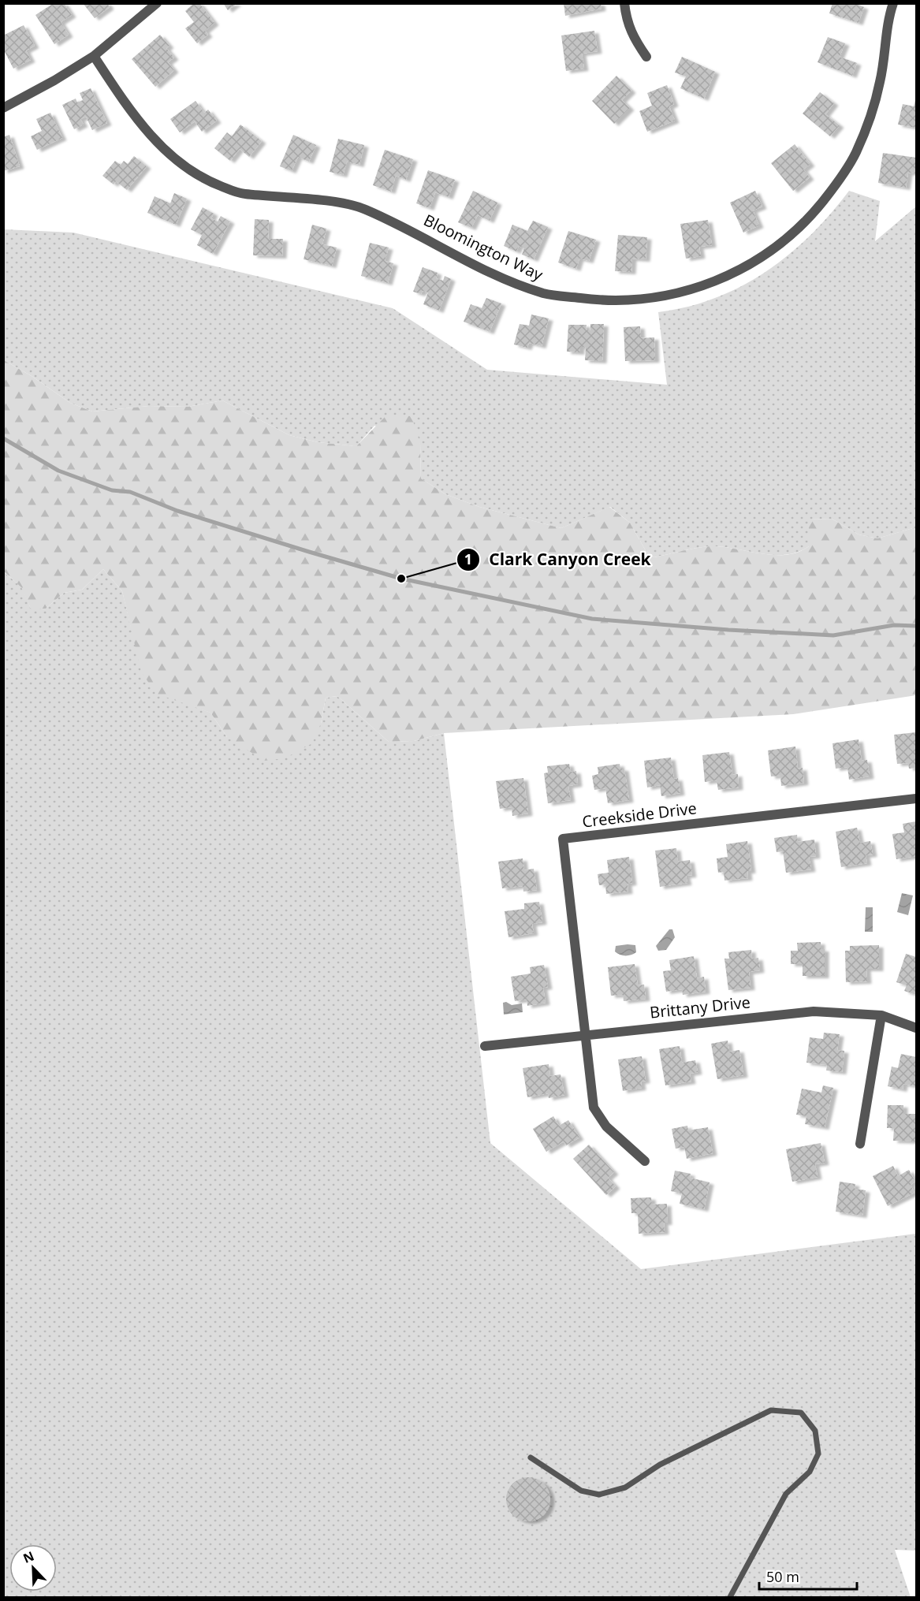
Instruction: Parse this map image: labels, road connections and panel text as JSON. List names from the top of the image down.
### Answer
{
  "streets": {
    "street": ["Bloomington Way", "Creekside Drive", "Brittany Drive"]
  },
  "crossings": [
    ["Creekside Drive", "Brittany Drive"]
  ],
  "places": ["Clark Canyon Creek"],
  "scale_bar": "50 m",
  "north": "top left"
}
